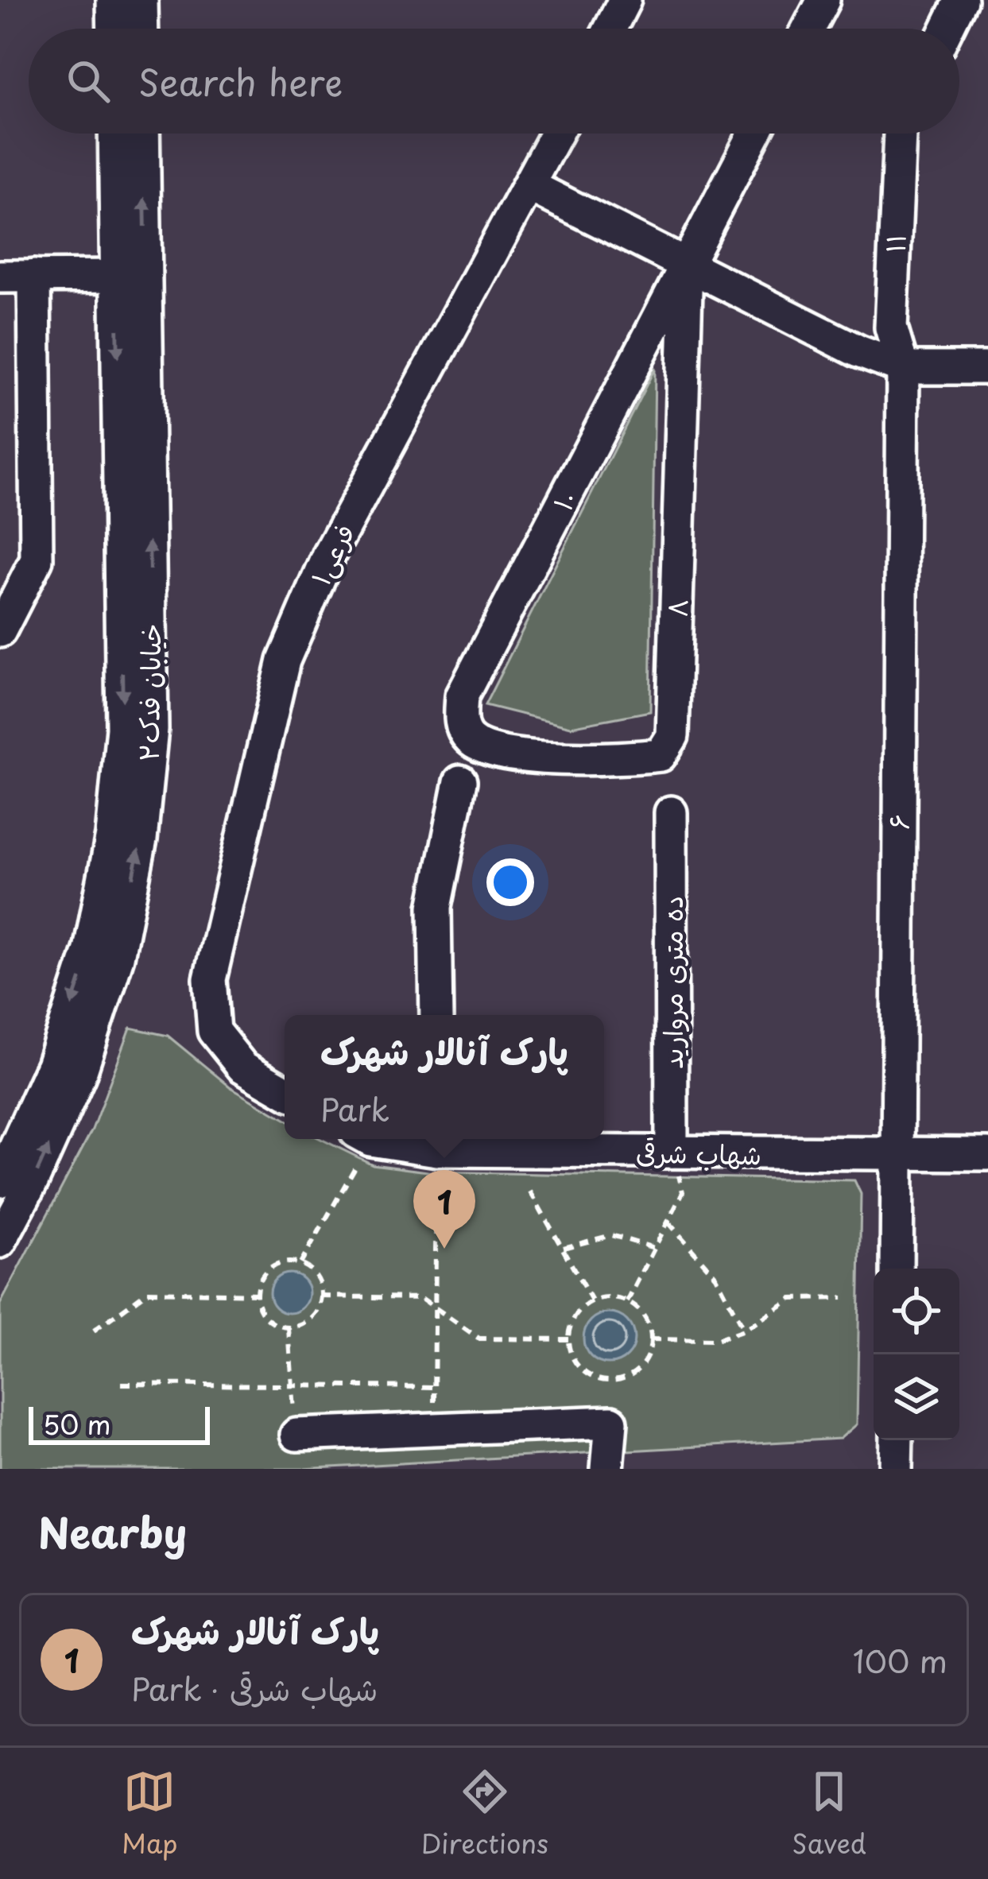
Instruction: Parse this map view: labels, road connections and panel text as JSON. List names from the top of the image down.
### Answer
{
  "streets": {
    "street": [
      "۱۱",
      "۱۰",
      "فرعی۱",
      "۸",
      "خیابان فدک۲",
      "۶",
      "ده متری مروارید",
      "شهاب شرقی"
    ]
  },
  "crossings": [
    ["۱۱", "۶"],
    ["۱۰", "۸"],
    ["۶", "شهاب شرقی"],
    ["ده متری مروارید", "شهاب شرقی"]
  ],
  "scale_bar": "50 m",
  "page": {
    "search": "Search here",
    "popup": ["پارک آنالار شهرک", "Park"],
    "pins": "1",
    "scale": "50 m",
    "heading": "Nearby",
    "list": [
      {
        "mark": "1",
        "name": "پارک آنالار شهرک",
        "note": "Park · شهاب شرقی",
        "value": "100 m"
      }
    ],
    "nav": ["Map", "Directions", "Saved"]
  }
}
